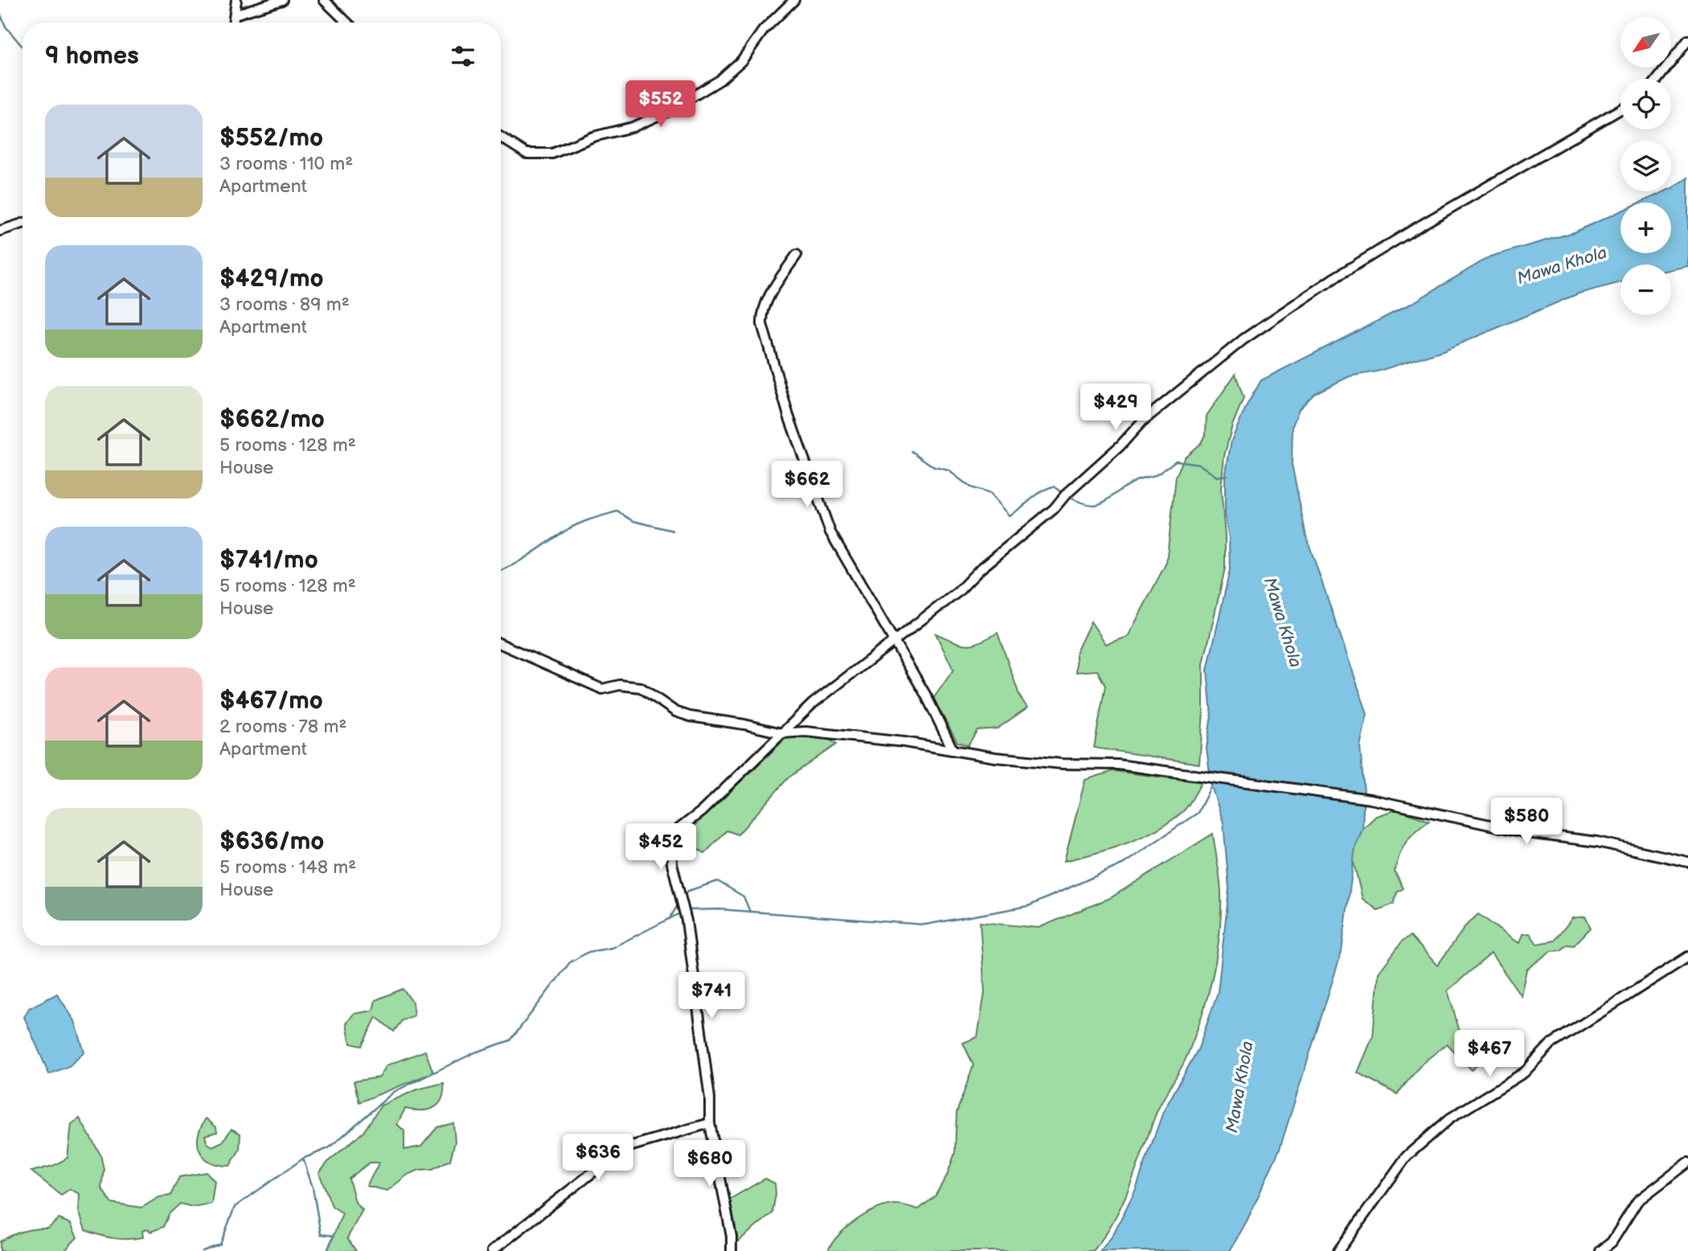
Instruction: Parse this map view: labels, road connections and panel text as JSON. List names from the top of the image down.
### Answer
{
  "water": ["Mawa Khola"],
  "north": "bottom left",
  "page": {
    "map_buttons": ["+", "−"],
    "heading": "9 homes",
    "price": [
      "$552",
      "$429",
      "$662",
      "$580",
      "$452",
      "$741",
      "$467",
      "$636",
      "$680"
    ],
    "list": [
      {
        "name": "$552/mo",
        "note": "3 rooms · 110 m² · Apartment"
      },
      {
        "name": "$429/mo",
        "note": "3 rooms · 89 m² · Apartment"
      },
      {
        "name": "$662/mo",
        "note": "5 rooms · 128 m² · House"
      },
      {
        "name": "$741/mo",
        "note": "5 rooms · 128 m² · House"
      },
      {
        "name": "$467/mo",
        "note": "2 rooms · 78 m² · Apartment"
      },
      {
        "name": "$636/mo",
        "note": "5 rooms · 148 m² · House"
      }
    ]
  }
}
